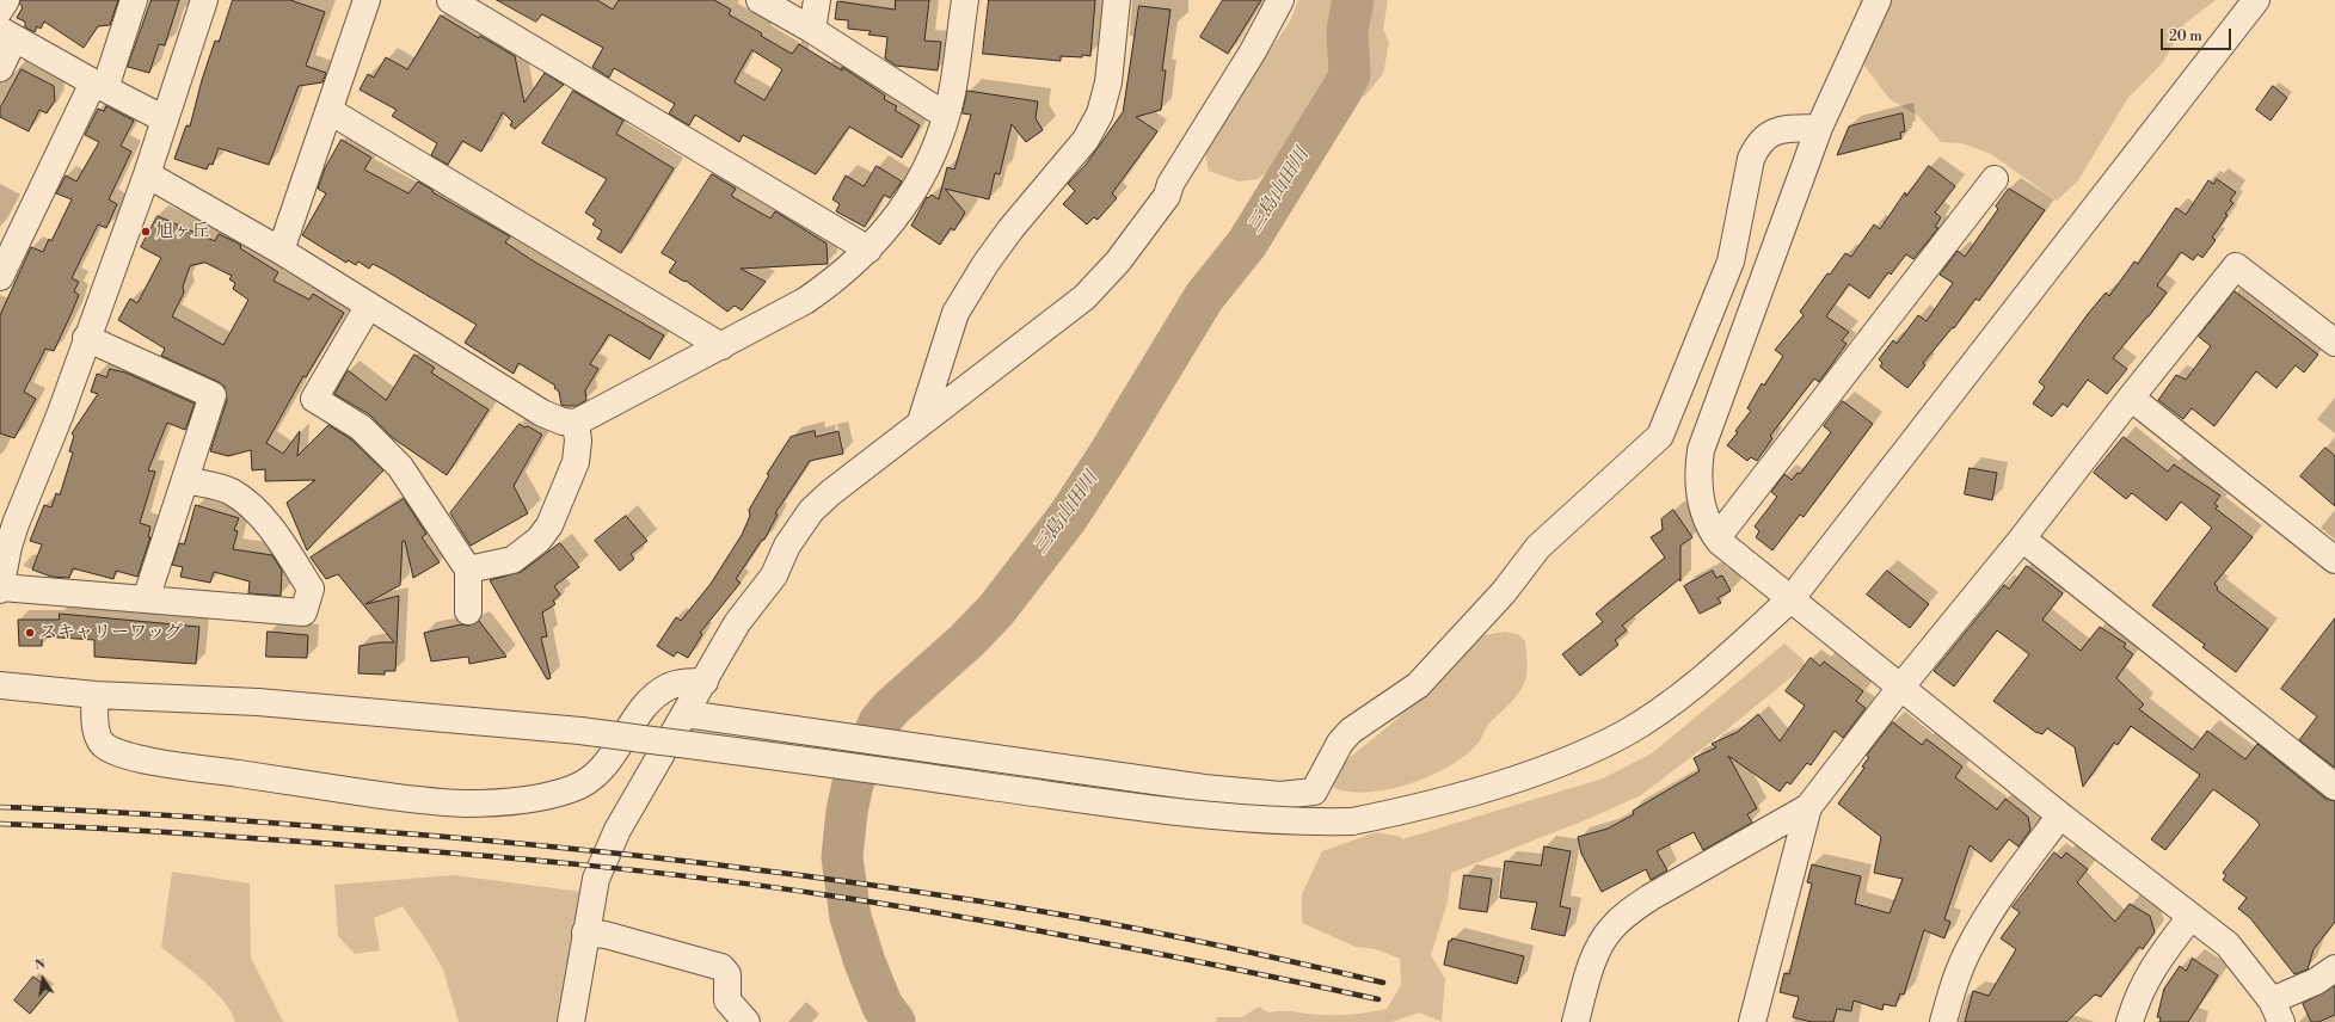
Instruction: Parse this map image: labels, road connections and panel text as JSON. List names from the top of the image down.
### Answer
{
  "water": ["三島山田川"],
  "places": ["旭ヶ丘", "スキャリーワッグ"],
  "scale_bar": "20 m",
  "north": "top"
}
